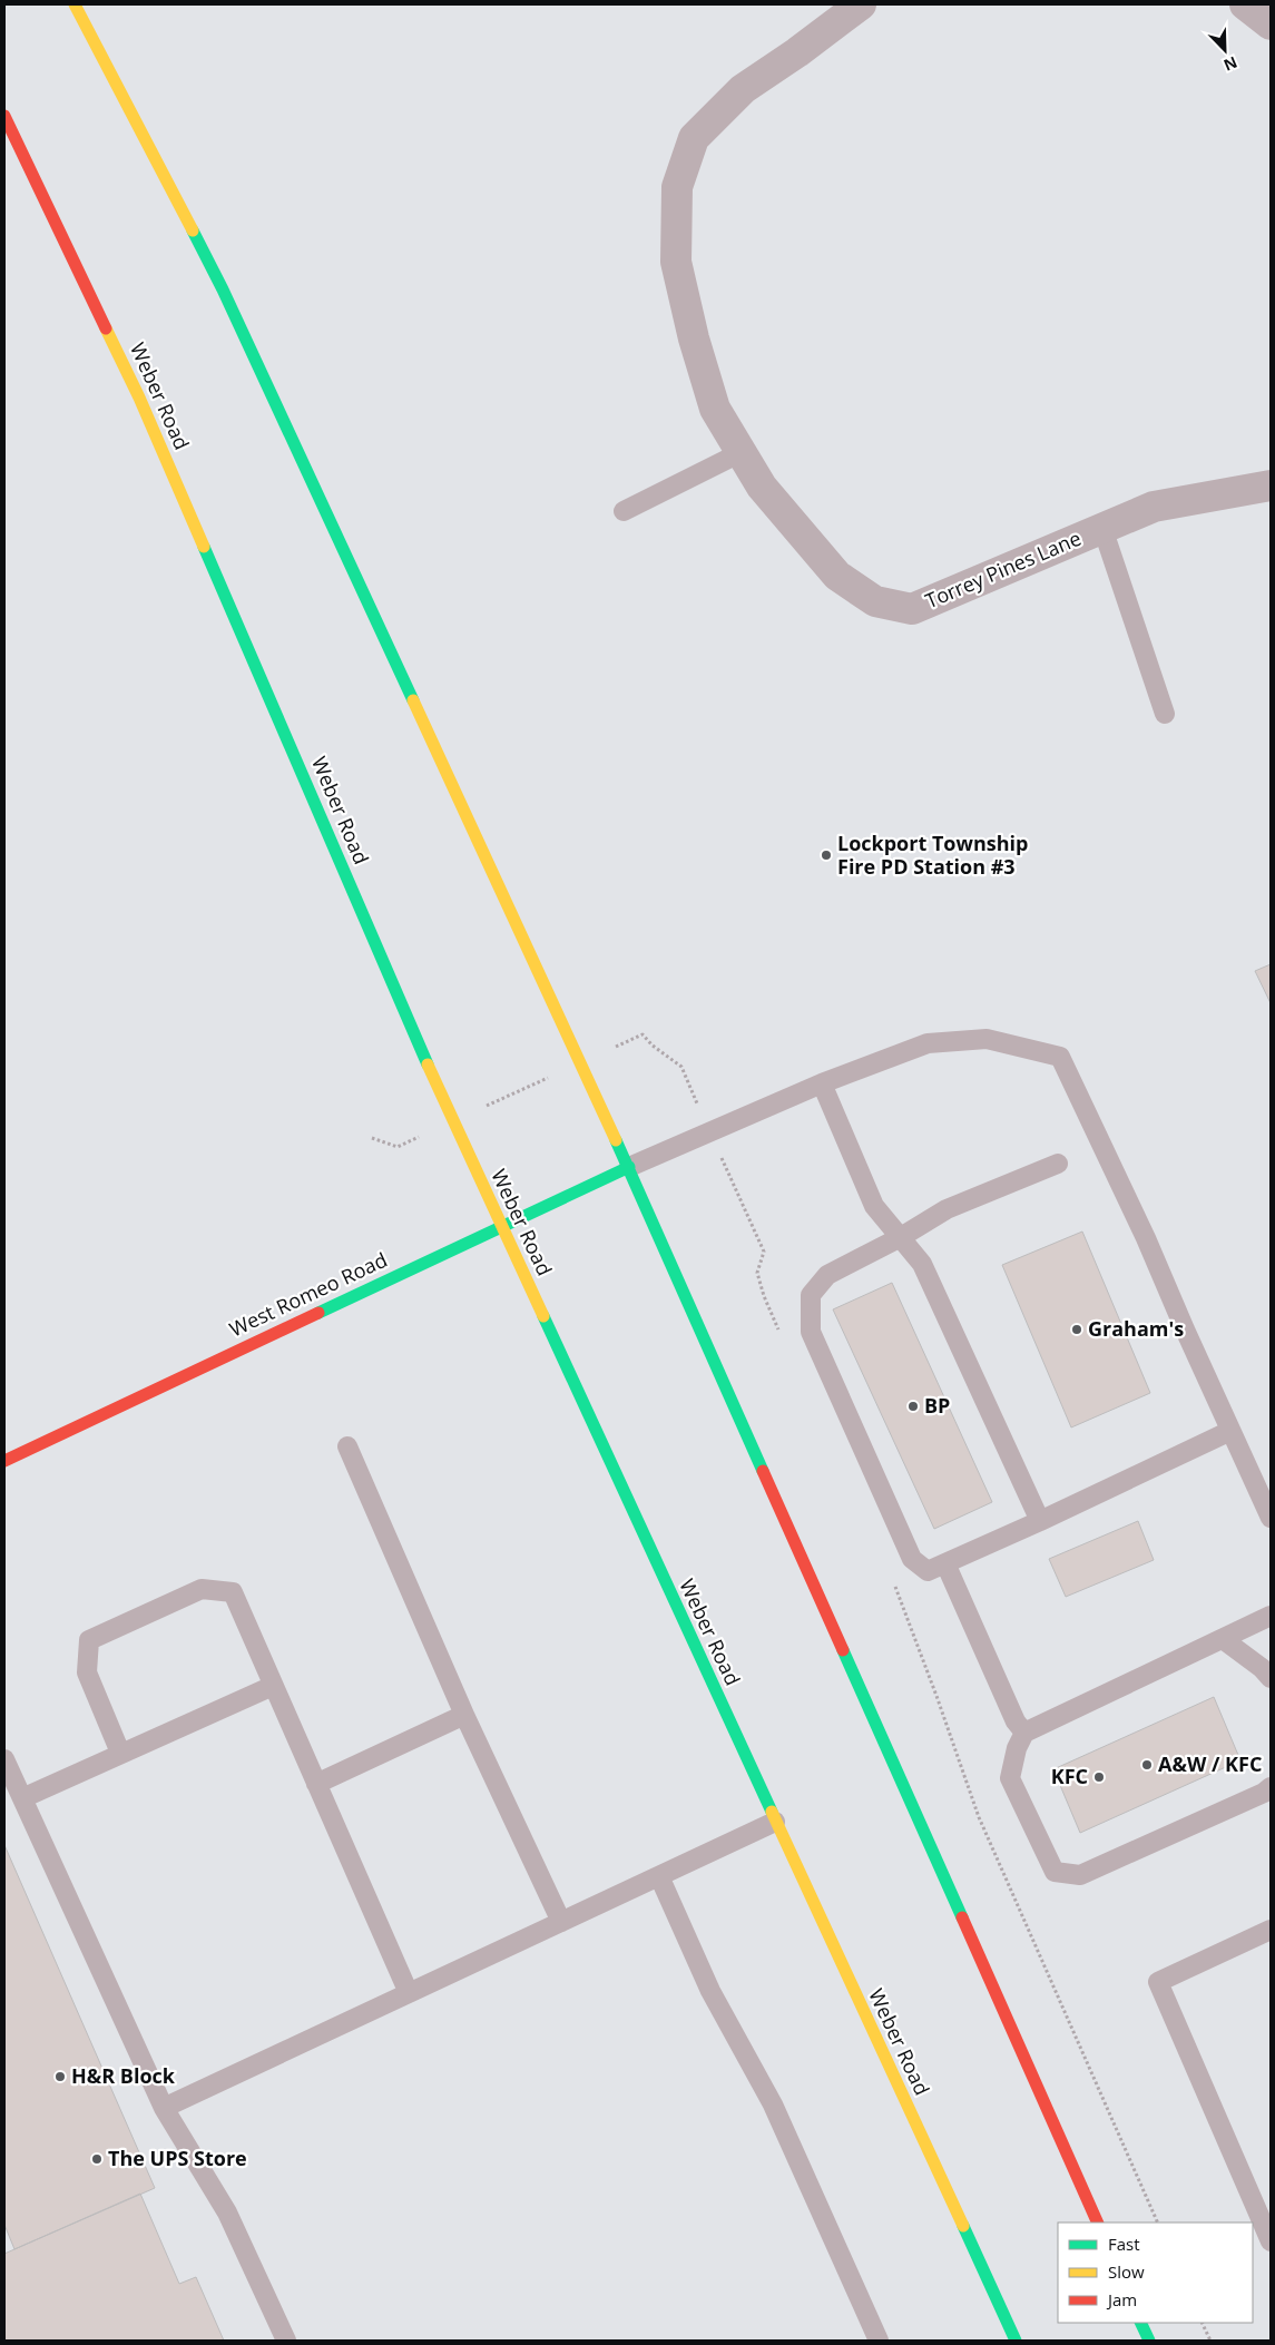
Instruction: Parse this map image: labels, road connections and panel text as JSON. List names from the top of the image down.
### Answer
{
  "streets": {
    "main road": ["Weber Road", "West Romeo Road"],
    "street": ["Torrey Pines Lane"]
  },
  "crossings": [
    ["Weber Road", "West Romeo Road"]
  ],
  "places": [
    "Lockport Township Fire PD Station #3",
    "Graham's",
    "BP",
    "A&W / KFC",
    "KFC",
    "H&R Block",
    "The UPS Store"
  ],
  "legend": ["Fast", "Slow", "Jam"],
  "north": "bottom right"
}
